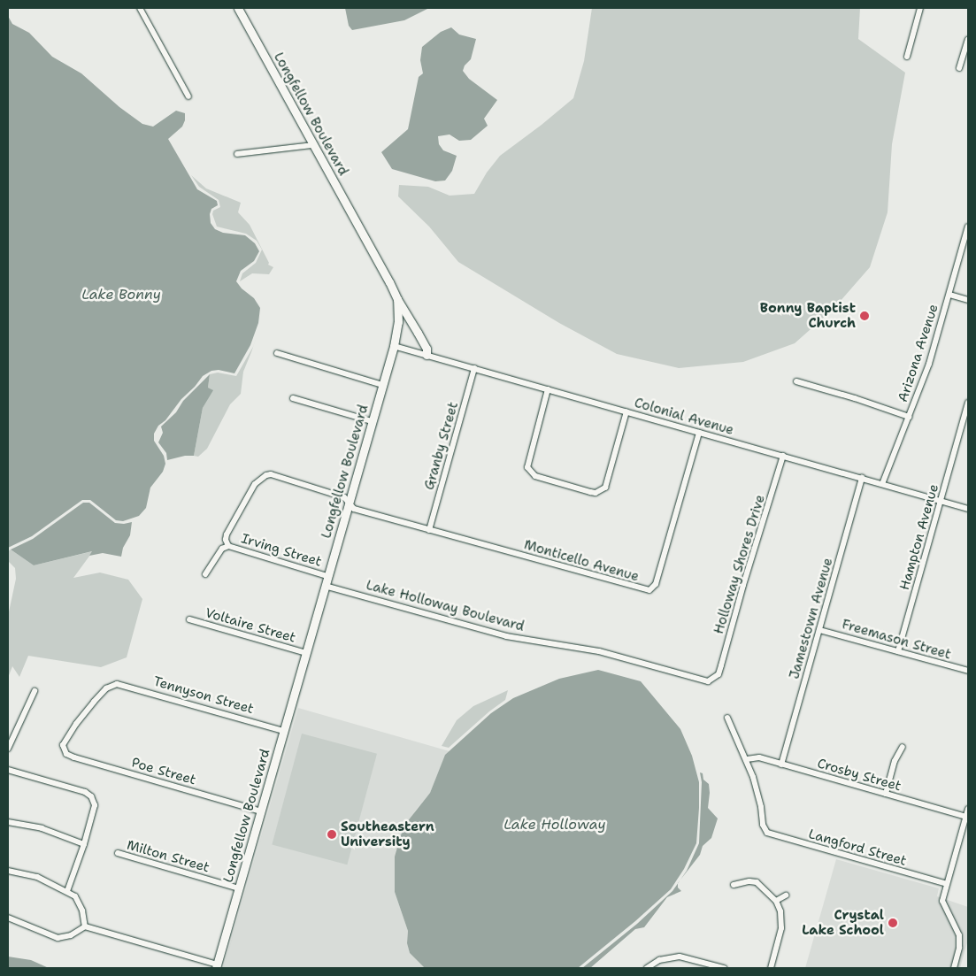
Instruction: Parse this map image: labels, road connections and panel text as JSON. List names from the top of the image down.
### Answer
{
  "streets": {
    "street": [
      "Longfellow Boulevard",
      "Arizona Avenue",
      "Colonial Avenue",
      "Granby Street",
      "Hampton Avenue",
      "Irving Street",
      "Monticello Avenue",
      "Holloway Shores Drive",
      "Lake Holloway Boulevard",
      "Jamestown Avenue",
      "Voltaire Street",
      "Freemason Street",
      "Tennyson Street",
      "Poe Street",
      "Crosby Street",
      "Langford Street",
      "Milton Street"
    ]
  },
  "crossings": [
    ["Longfellow Boulevard", "Colonial Avenue"],
    ["Longfellow Boulevard", "Irving Street"],
    ["Longfellow Boulevard", "Monticello Avenue"],
    ["Longfellow Boulevard", "Lake Holloway Boulevard"],
    ["Longfellow Boulevard", "Voltaire Street"],
    ["Longfellow Boulevard", "Tennyson Street"],
    ["Longfellow Boulevard", "Poe Street"],
    ["Longfellow Boulevard", "Milton Street"],
    ["Arizona Avenue", "Colonial Avenue"],
    ["Colonial Avenue", "Granby Street"],
    ["Colonial Avenue", "Hampton Avenue"],
    ["Colonial Avenue", "Monticello Avenue"],
    ["Colonial Avenue", "Holloway Shores Drive"],
    ["Colonial Avenue", "Jamestown Avenue"],
    ["Granby Street", "Monticello Avenue"],
    ["Hampton Avenue", "Freemason Street"],
    ["Irving Street", "Monticello Avenue"],
    ["Holloway Shores Drive", "Lake Holloway Boulevard"],
    ["Jamestown Avenue", "Freemason Street"],
    ["Jamestown Avenue", "Crosby Street"],
    ["Tennyson Street", "Poe Street"],
    ["Crosby Street", "Langford Street"]
  ],
  "water": ["Lake Bonny", "Lake Holloway"],
  "places": ["Bonny Baptist Church", "Southeastern University", "Crystal Lake School"]
}
